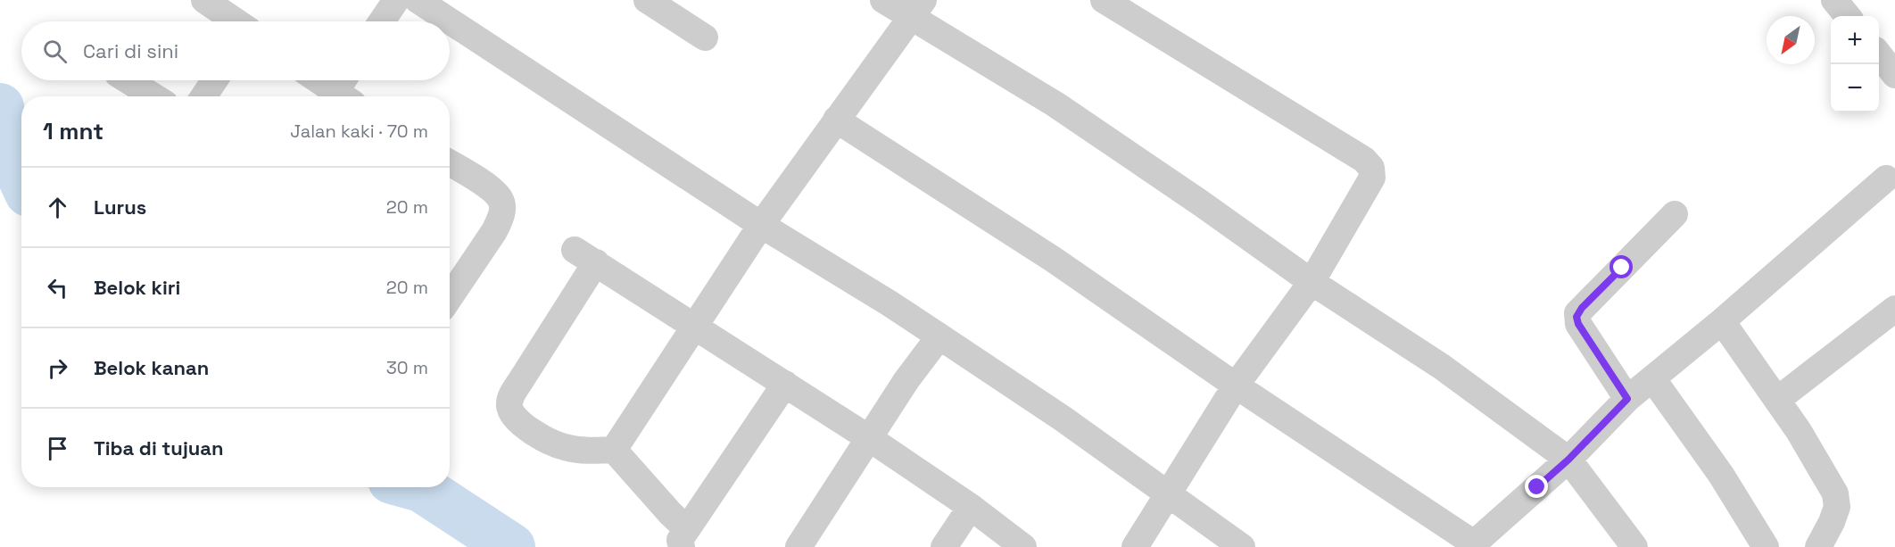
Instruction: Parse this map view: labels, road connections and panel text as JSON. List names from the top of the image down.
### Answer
{
  "north": "bottom left",
  "page": {
    "map_buttons": ["+", "−"],
    "search": "Cari di sini",
    "heading": ["1 mnt", "Jalan kaki · 70 m"],
    "list": [
      ["Lurus", "20 m"],
      ["Belok kiri", "20 m"],
      ["Belok kanan", "30 m"],
      "Tiba di tujuan"
    ]
  }
}
